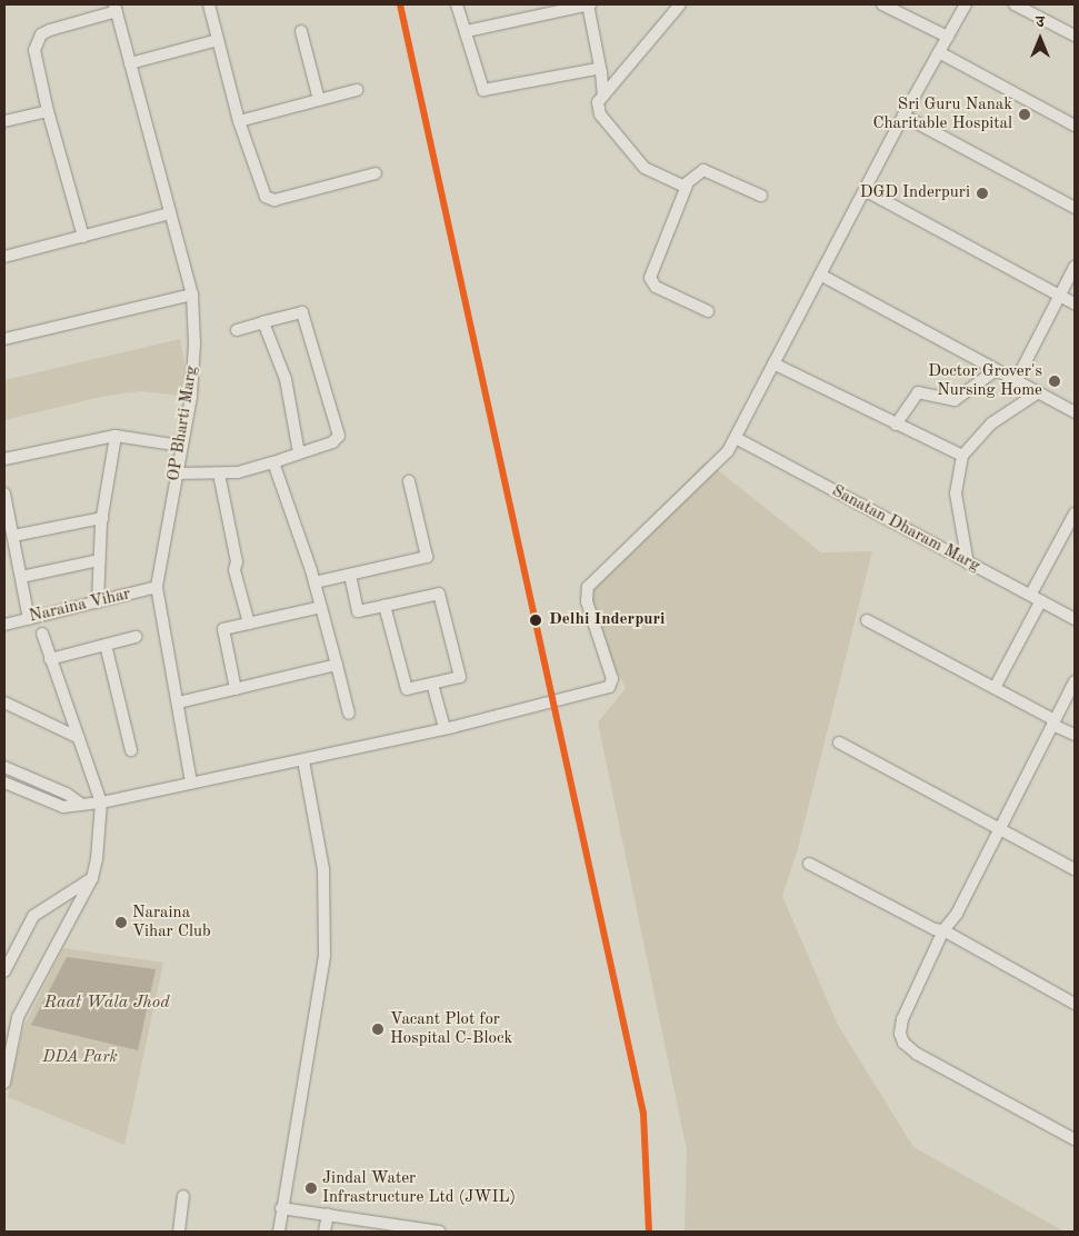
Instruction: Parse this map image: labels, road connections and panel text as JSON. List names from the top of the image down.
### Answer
{
  "streets": {
    "street": ["OP Bharti Marg", "Sanatan Dharam Marg", "Naraina Vihar"]
  },
  "crossings": [
    ["OP Bharti Marg", "Naraina Vihar"]
  ],
  "water": ["Raat Wala Jhod"],
  "parks": ["DDA Park"],
  "places": [
    "Sri Guru Nanak Charitable Hospital",
    "DGD Inderpuri",
    "Doctor Grover's Nursing Home",
    "Delhi Inderpuri",
    "Naraina Vihar Club",
    "Vacant Plot for Hospital C-Block",
    "Jindal Water Infrastructure Ltd (JWIL)"
  ],
  "north": "top"
}
